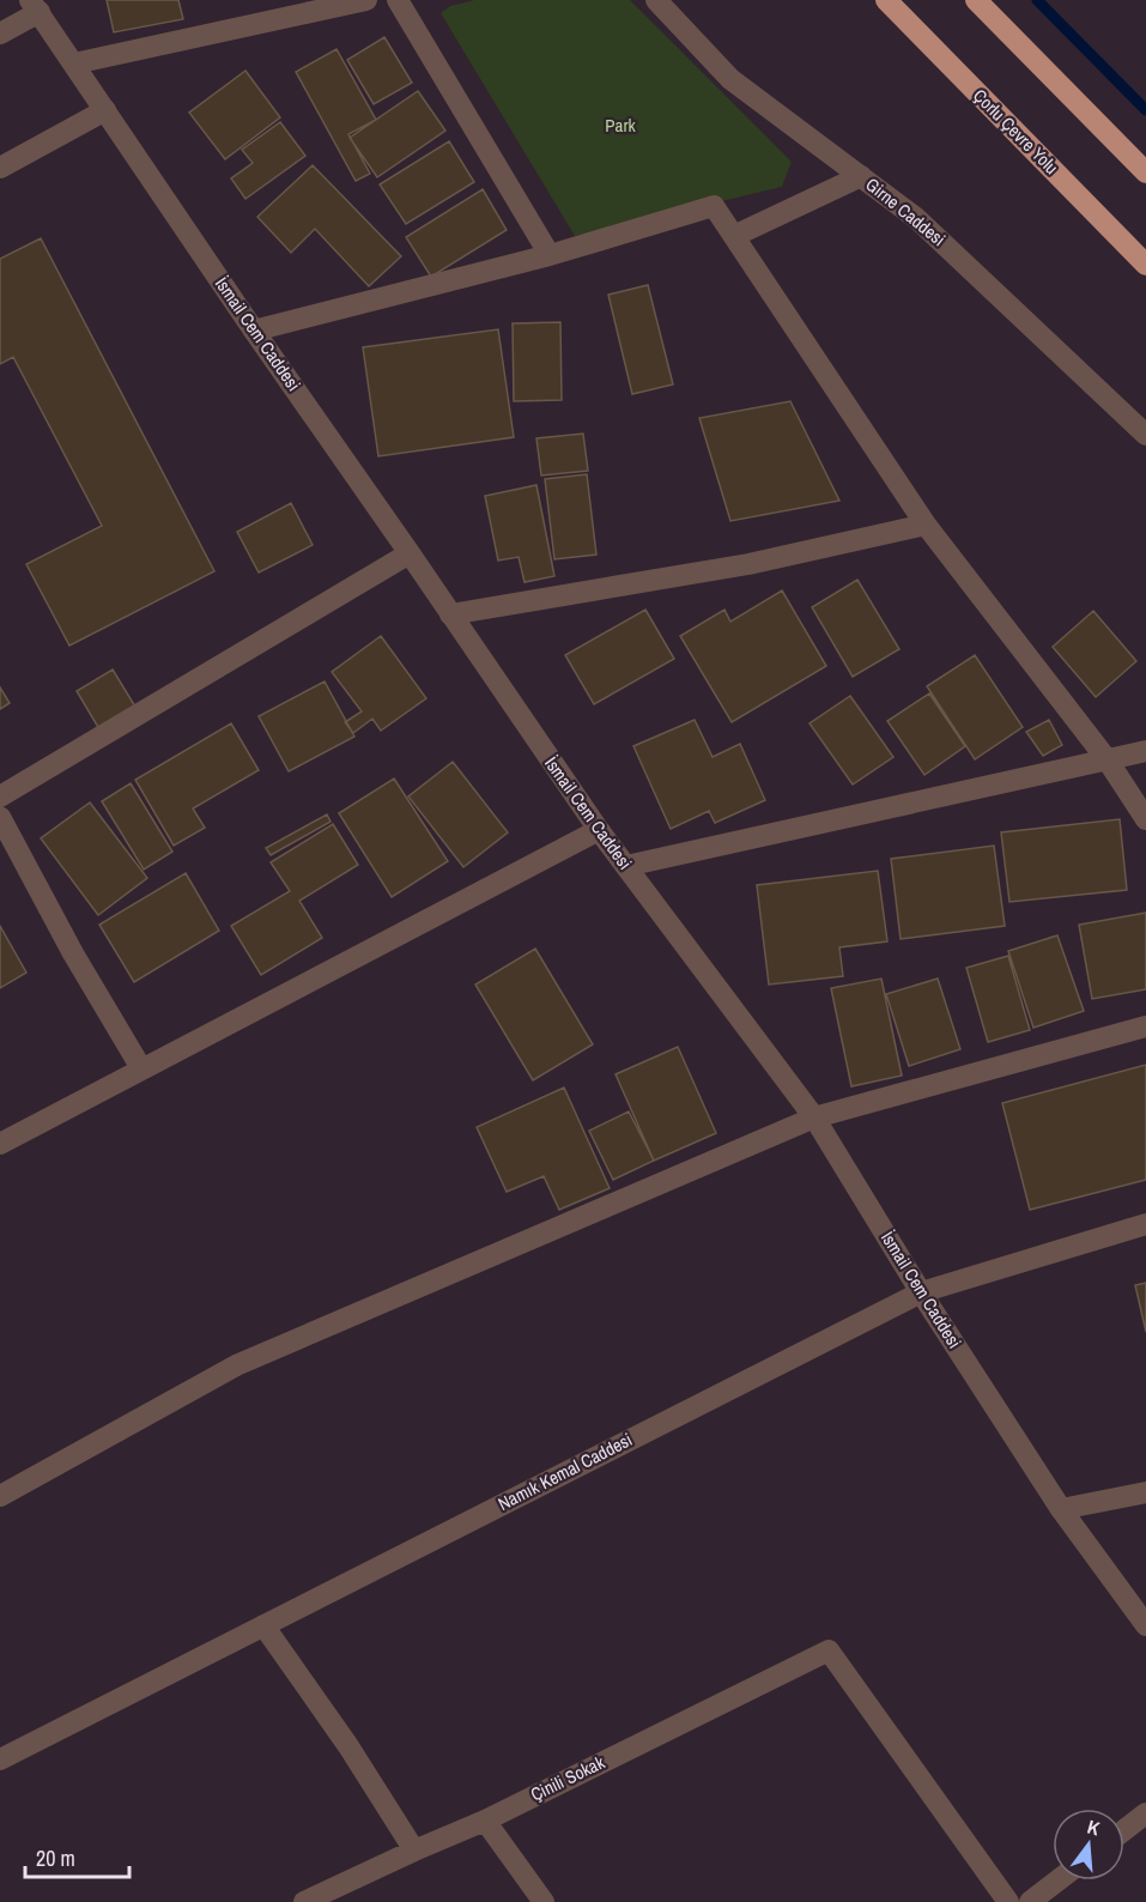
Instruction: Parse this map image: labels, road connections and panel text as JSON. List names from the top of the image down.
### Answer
{
  "streets": {
    "highway": ["Çorlu Çevre Yolu"],
    "street": [
      "Girne Caddesi",
      "İsmail Cem Caddesi",
      "Namık Kemal Caddesi",
      "Çinili Sokak"
    ]
  },
  "crossings": [
    ["İsmail Cem Caddesi", "Namık Kemal Caddesi"]
  ],
  "parks": ["Park"],
  "scale_bar": "20 m",
  "north": "top"
}
